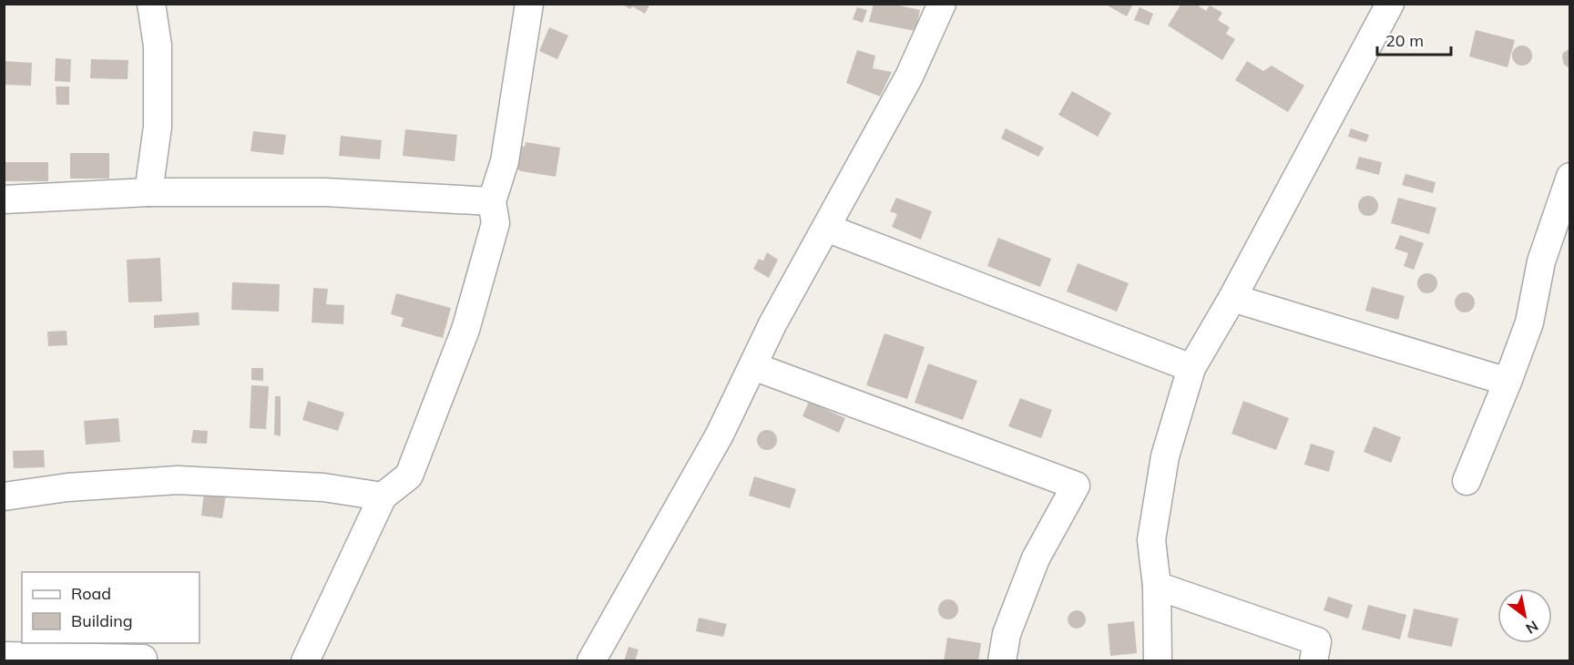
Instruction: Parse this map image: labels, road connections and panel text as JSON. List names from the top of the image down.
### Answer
{
  "legend": ["Road", "Building"],
  "scale_bar": "20 m",
  "north": "bottom right"
}
